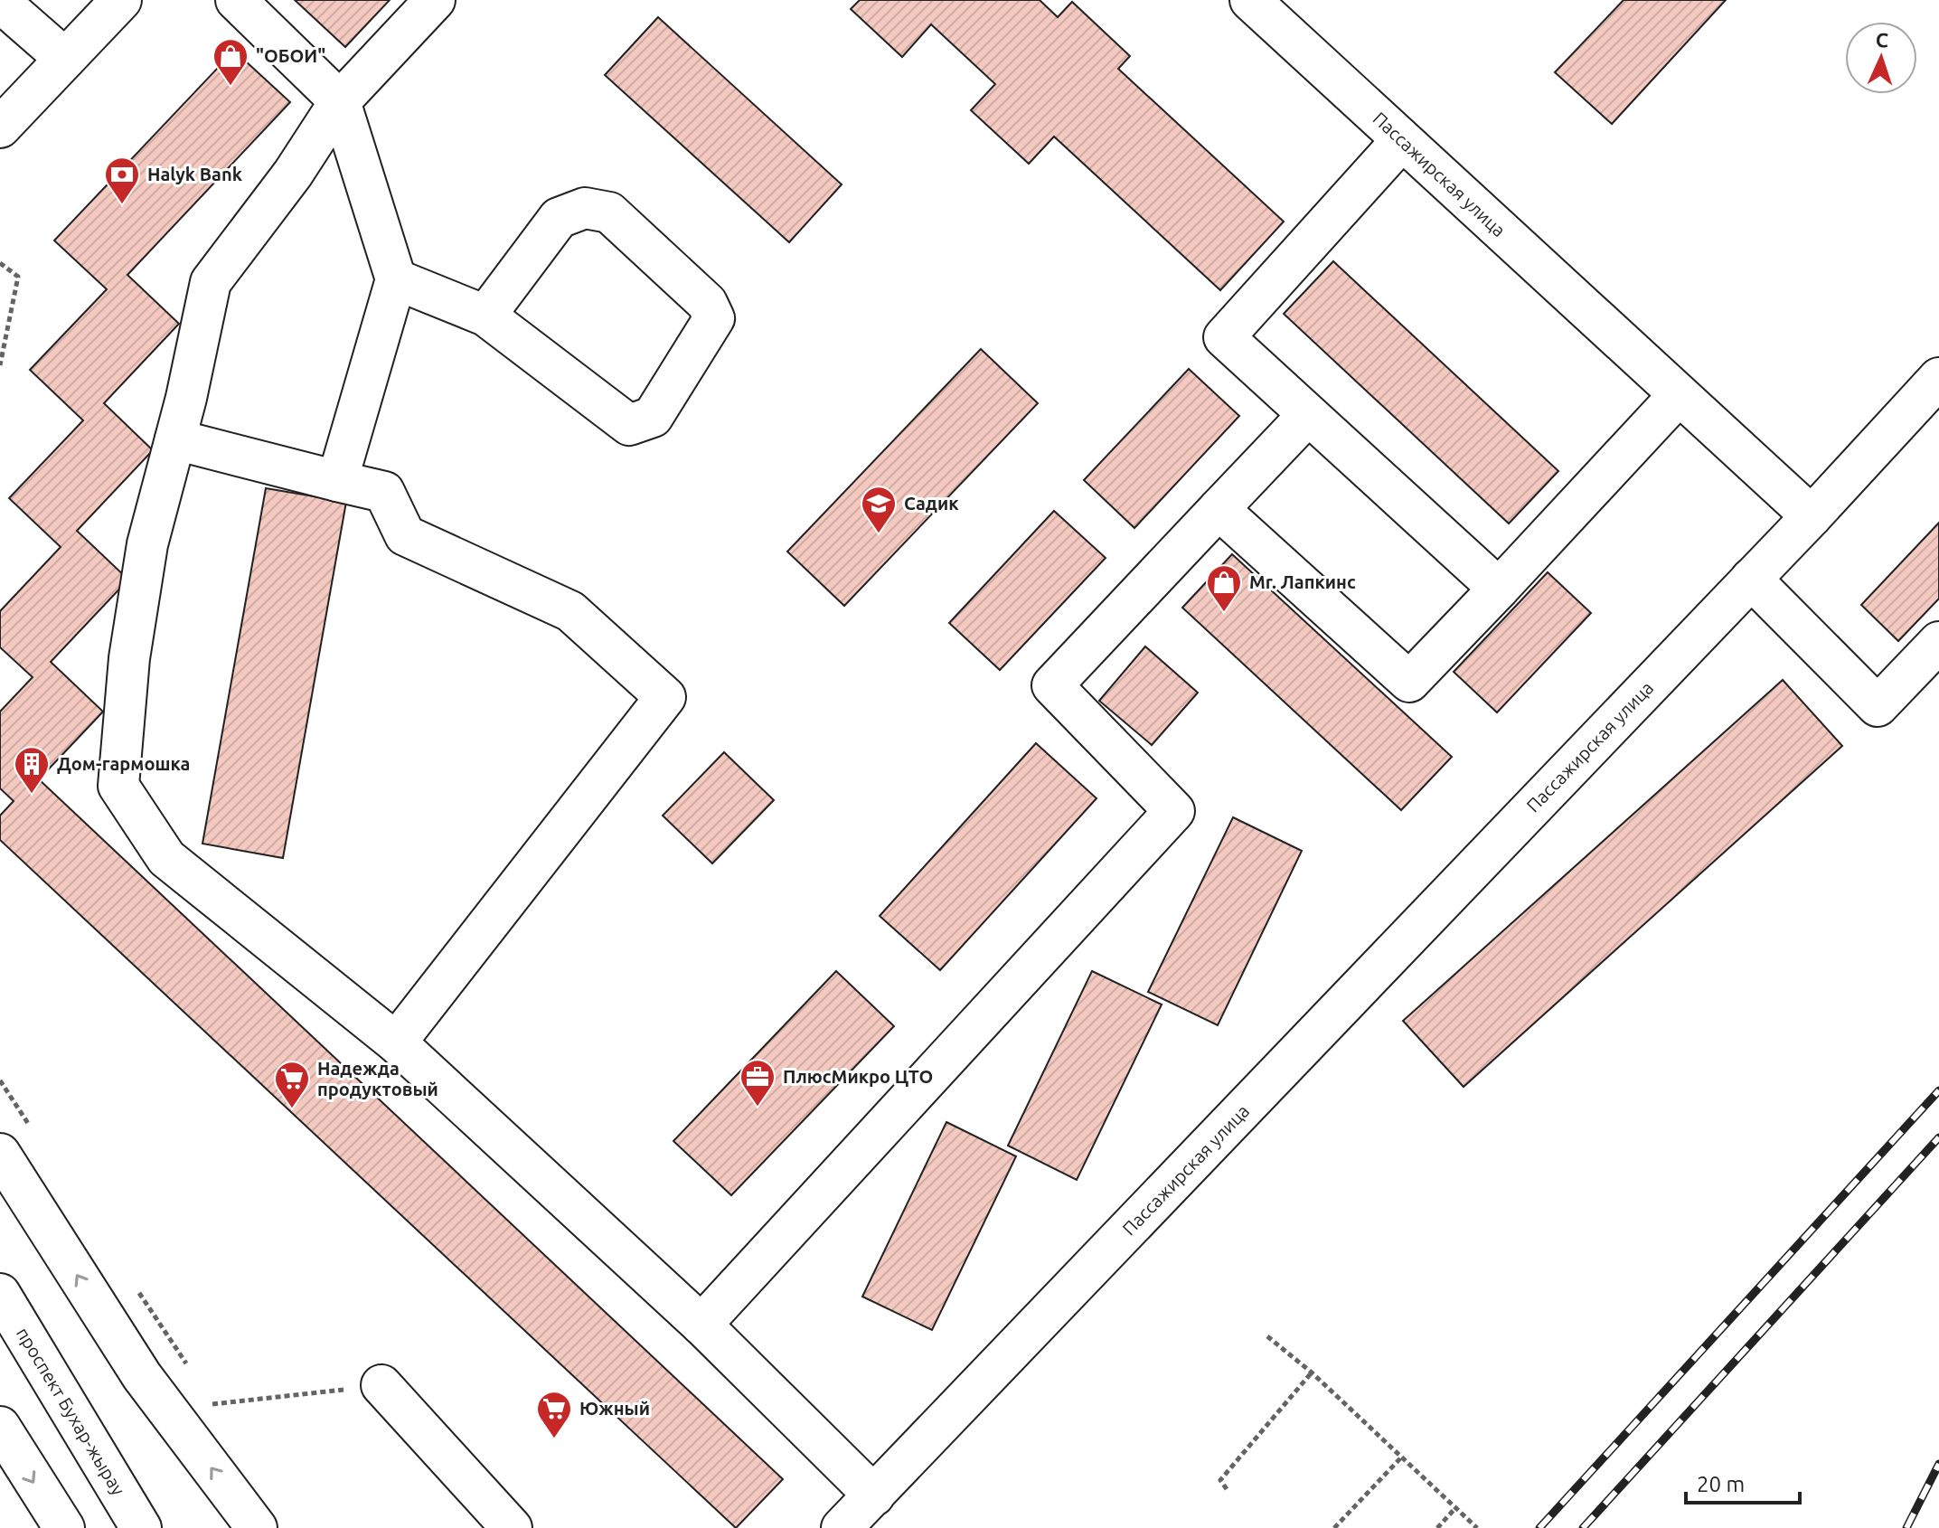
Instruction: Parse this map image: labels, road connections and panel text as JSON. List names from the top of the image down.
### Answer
{
  "streets": {
    "street": ["Пассажирская улица", "проспект Бухар-жырау"]
  },
  "places": {
    "shop": ["\"ОБОИ\"", "Mr. Лапкинс"],
    "bank": ["Halyk Bank"],
    "school or university": ["Садик"],
    "building": ["Дом-гармошка"],
    "office": ["ПлюсМикро ЦТО"],
    "supermarket": ["Надежда продуктовый", "Южный"]
  },
  "scale_bar": "20 m",
  "north": "top"
}
